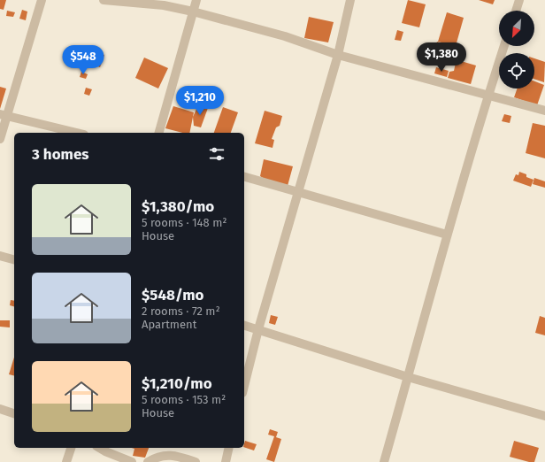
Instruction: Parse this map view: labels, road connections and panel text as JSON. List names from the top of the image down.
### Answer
{
  "north": "bottom left",
  "page": {
    "price": ["$1,380", "$548", "$1,210"],
    "heading": "3 homes",
    "list": [
      {
        "name": "$1,380/mo",
        "note": "5 rooms · 148 m² · House"
      },
      {
        "name": "$548/mo",
        "note": "2 rooms · 72 m² · Apartment"
      },
      {
        "name": "$1,210/mo",
        "note": "5 rooms · 153 m² · House"
      }
    ]
  }
}
